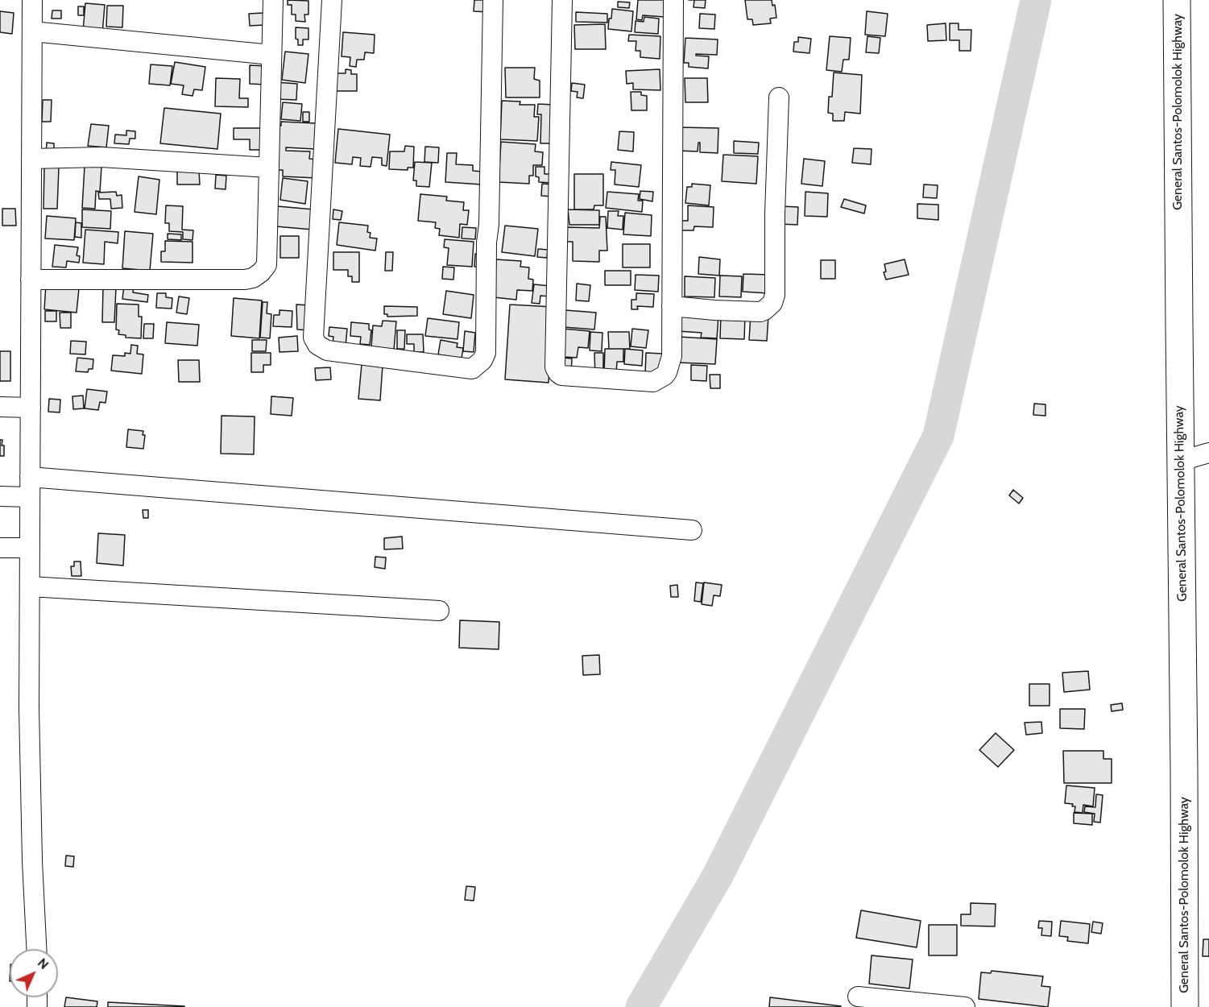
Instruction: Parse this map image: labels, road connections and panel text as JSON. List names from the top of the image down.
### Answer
{
  "streets": {
    "highway": ["General Santos-Polomolok Highway"]
  },
  "north": "top right"
}
